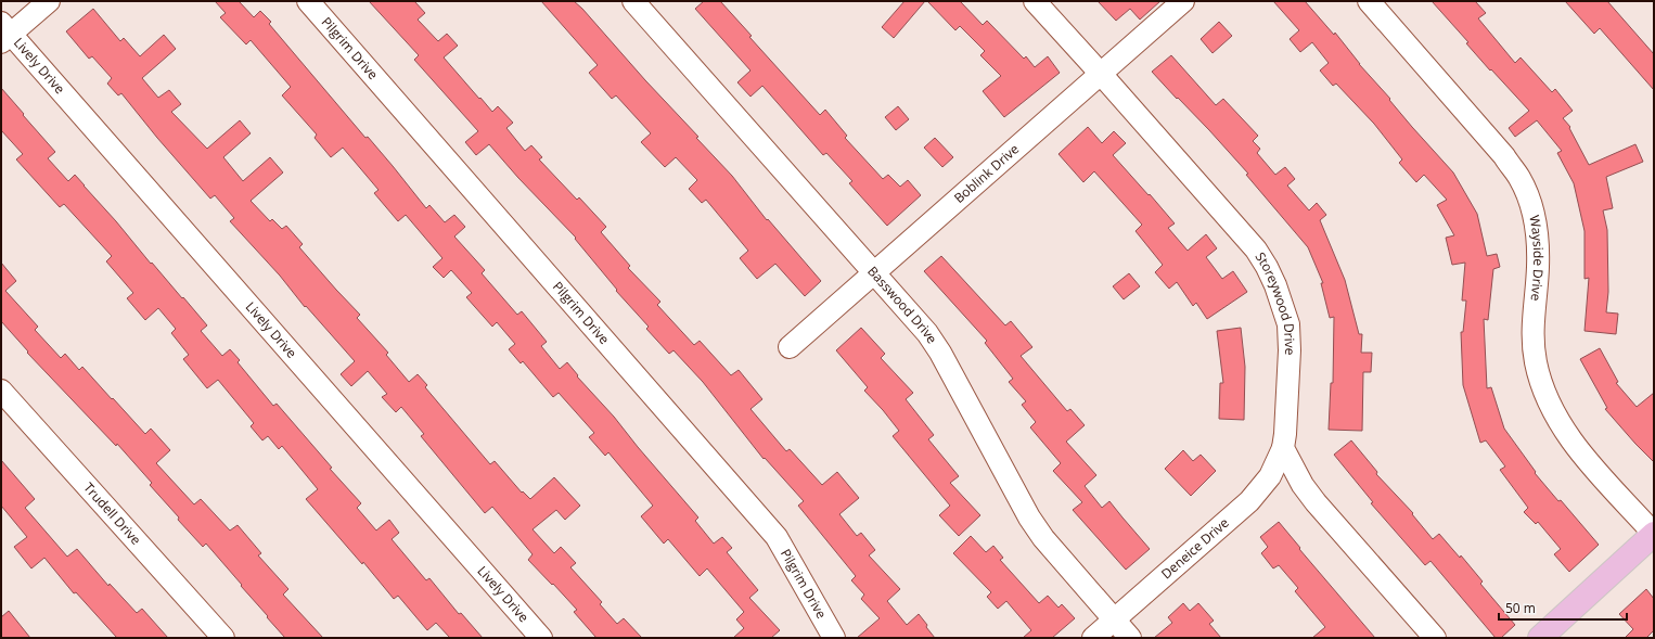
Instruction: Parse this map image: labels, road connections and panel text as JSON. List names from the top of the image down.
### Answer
{
  "streets": {
    "street": [
      "Pilgrim Drive",
      "Lively Drive",
      "Boblink Drive",
      "Wayside Drive",
      "Storeywood Drive",
      "Basswood Drive",
      "Trudell Drive",
      "Deneice Drive"
    ]
  },
  "crossings": [
    ["Boblink Drive", "Storeywood Drive"],
    ["Boblink Drive", "Basswood Drive"],
    ["Storeywood Drive", "Deneice Drive"],
    ["Basswood Drive", "Deneice Drive"]
  ],
  "scale_bar": "50 m"
}
